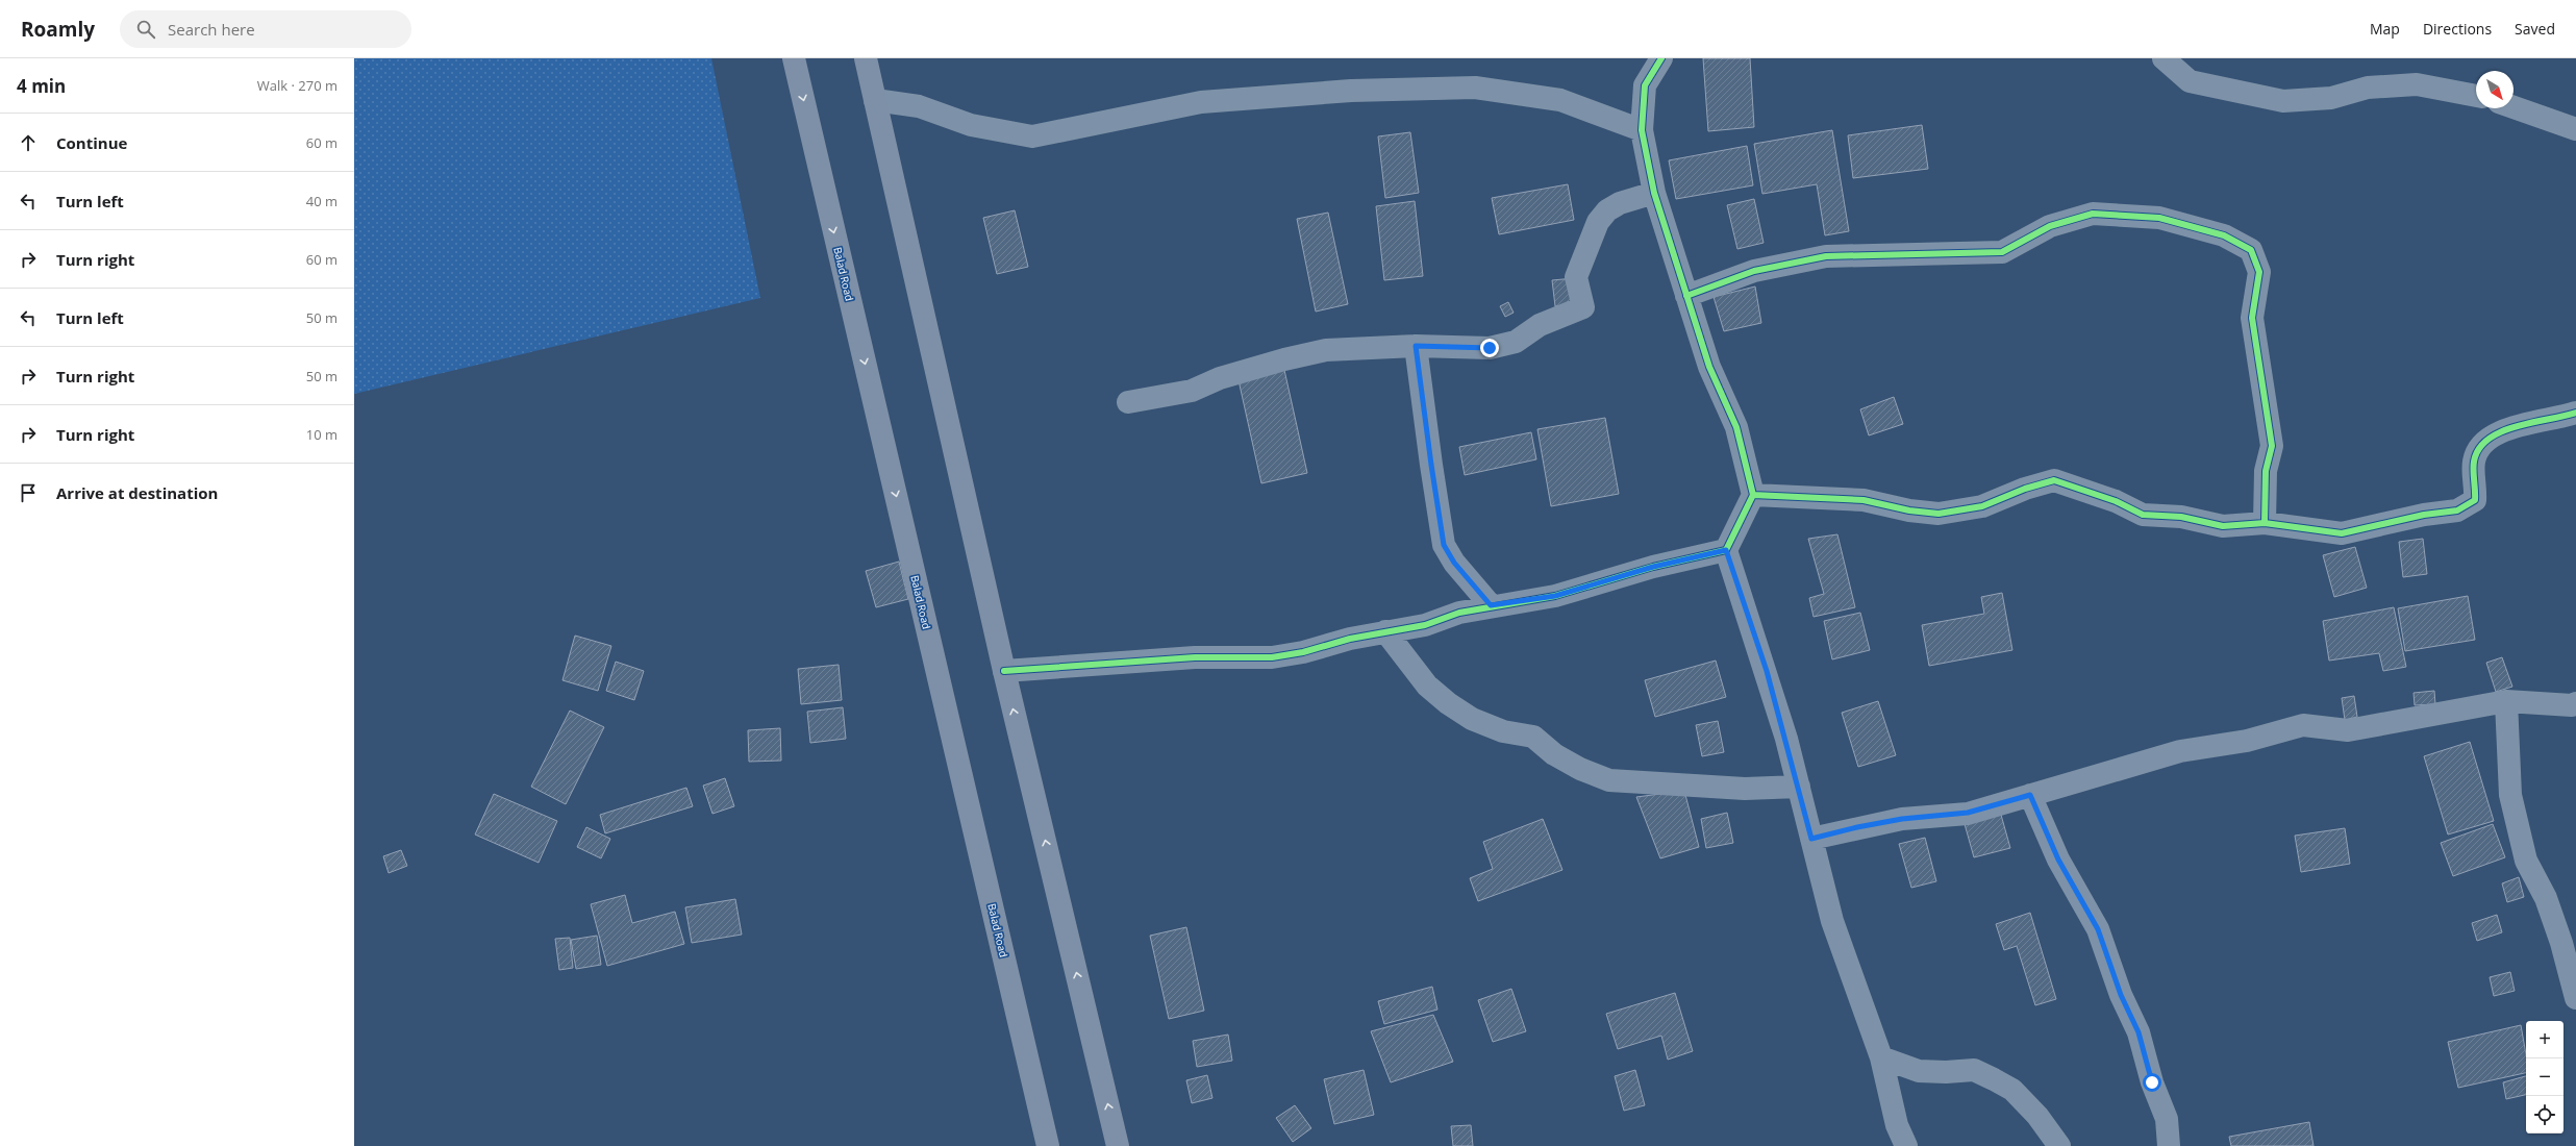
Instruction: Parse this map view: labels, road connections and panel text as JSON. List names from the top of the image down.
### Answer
{
  "streets": {
    "highway": ["Balad Road"]
  },
  "north": "bottom right",
  "page": {
    "header": "Roamly",
    "search": "Search here",
    "nav": ["Map", "Directions", "Saved"],
    "heading": ["4 min", "Walk · 270 m"],
    "list": [
      ["Continue", "60 m"],
      ["Turn left", "40 m"],
      ["Turn right", "60 m"],
      ["Turn left", "50 m"],
      ["Turn right", "50 m"],
      ["Turn right", "10 m"],
      "Arrive at destination"
    ],
    "map_buttons": ["+", "−"]
  }
}
